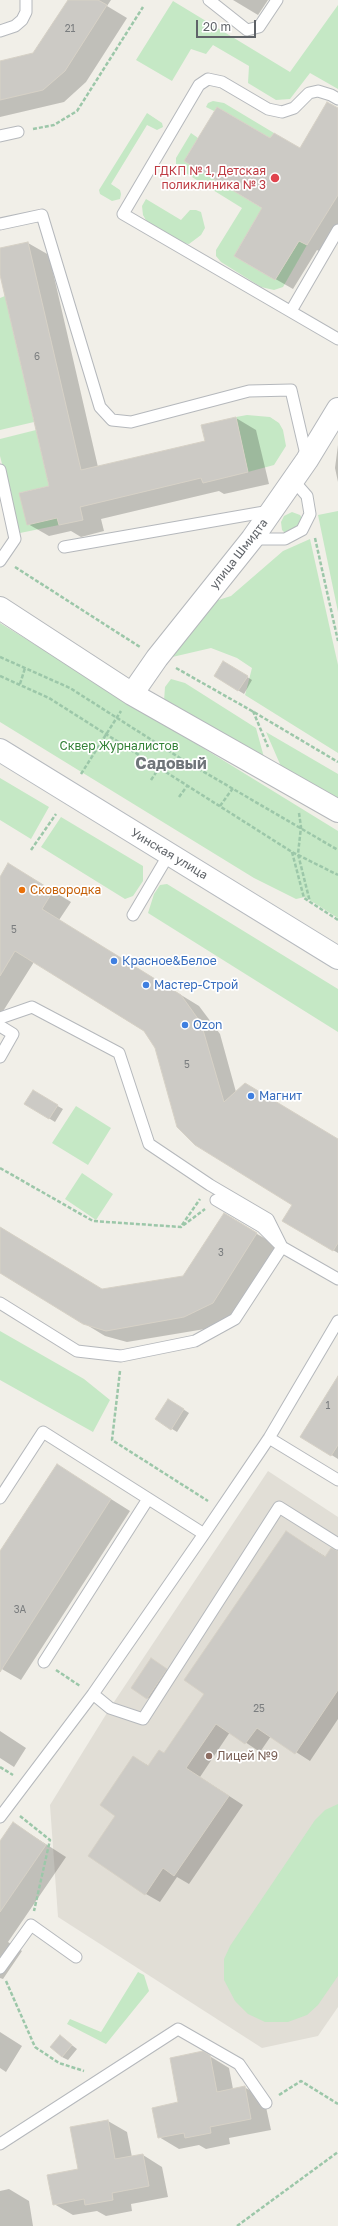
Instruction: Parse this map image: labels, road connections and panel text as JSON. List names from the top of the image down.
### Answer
{
  "streets": {
    "street": ["улица Шмидта", "Уинская улица"]
  },
  "districts": ["Садовый"],
  "parks": ["Сквер Журналистов"],
  "places": [
    "ГДКП № 1, Детская поликлиника № 3",
    "Сковородка",
    "Красное&Белое",
    "Мастер-Строй",
    "Ozon",
    "Магнит",
    "Лицей №9"
  ],
  "house_numbers": [
    "21",
    "6",
    "5",
    "5",
    "3",
    "1",
    "3А",
    "25"
  ],
  "scale_bar": "20 m"
}
